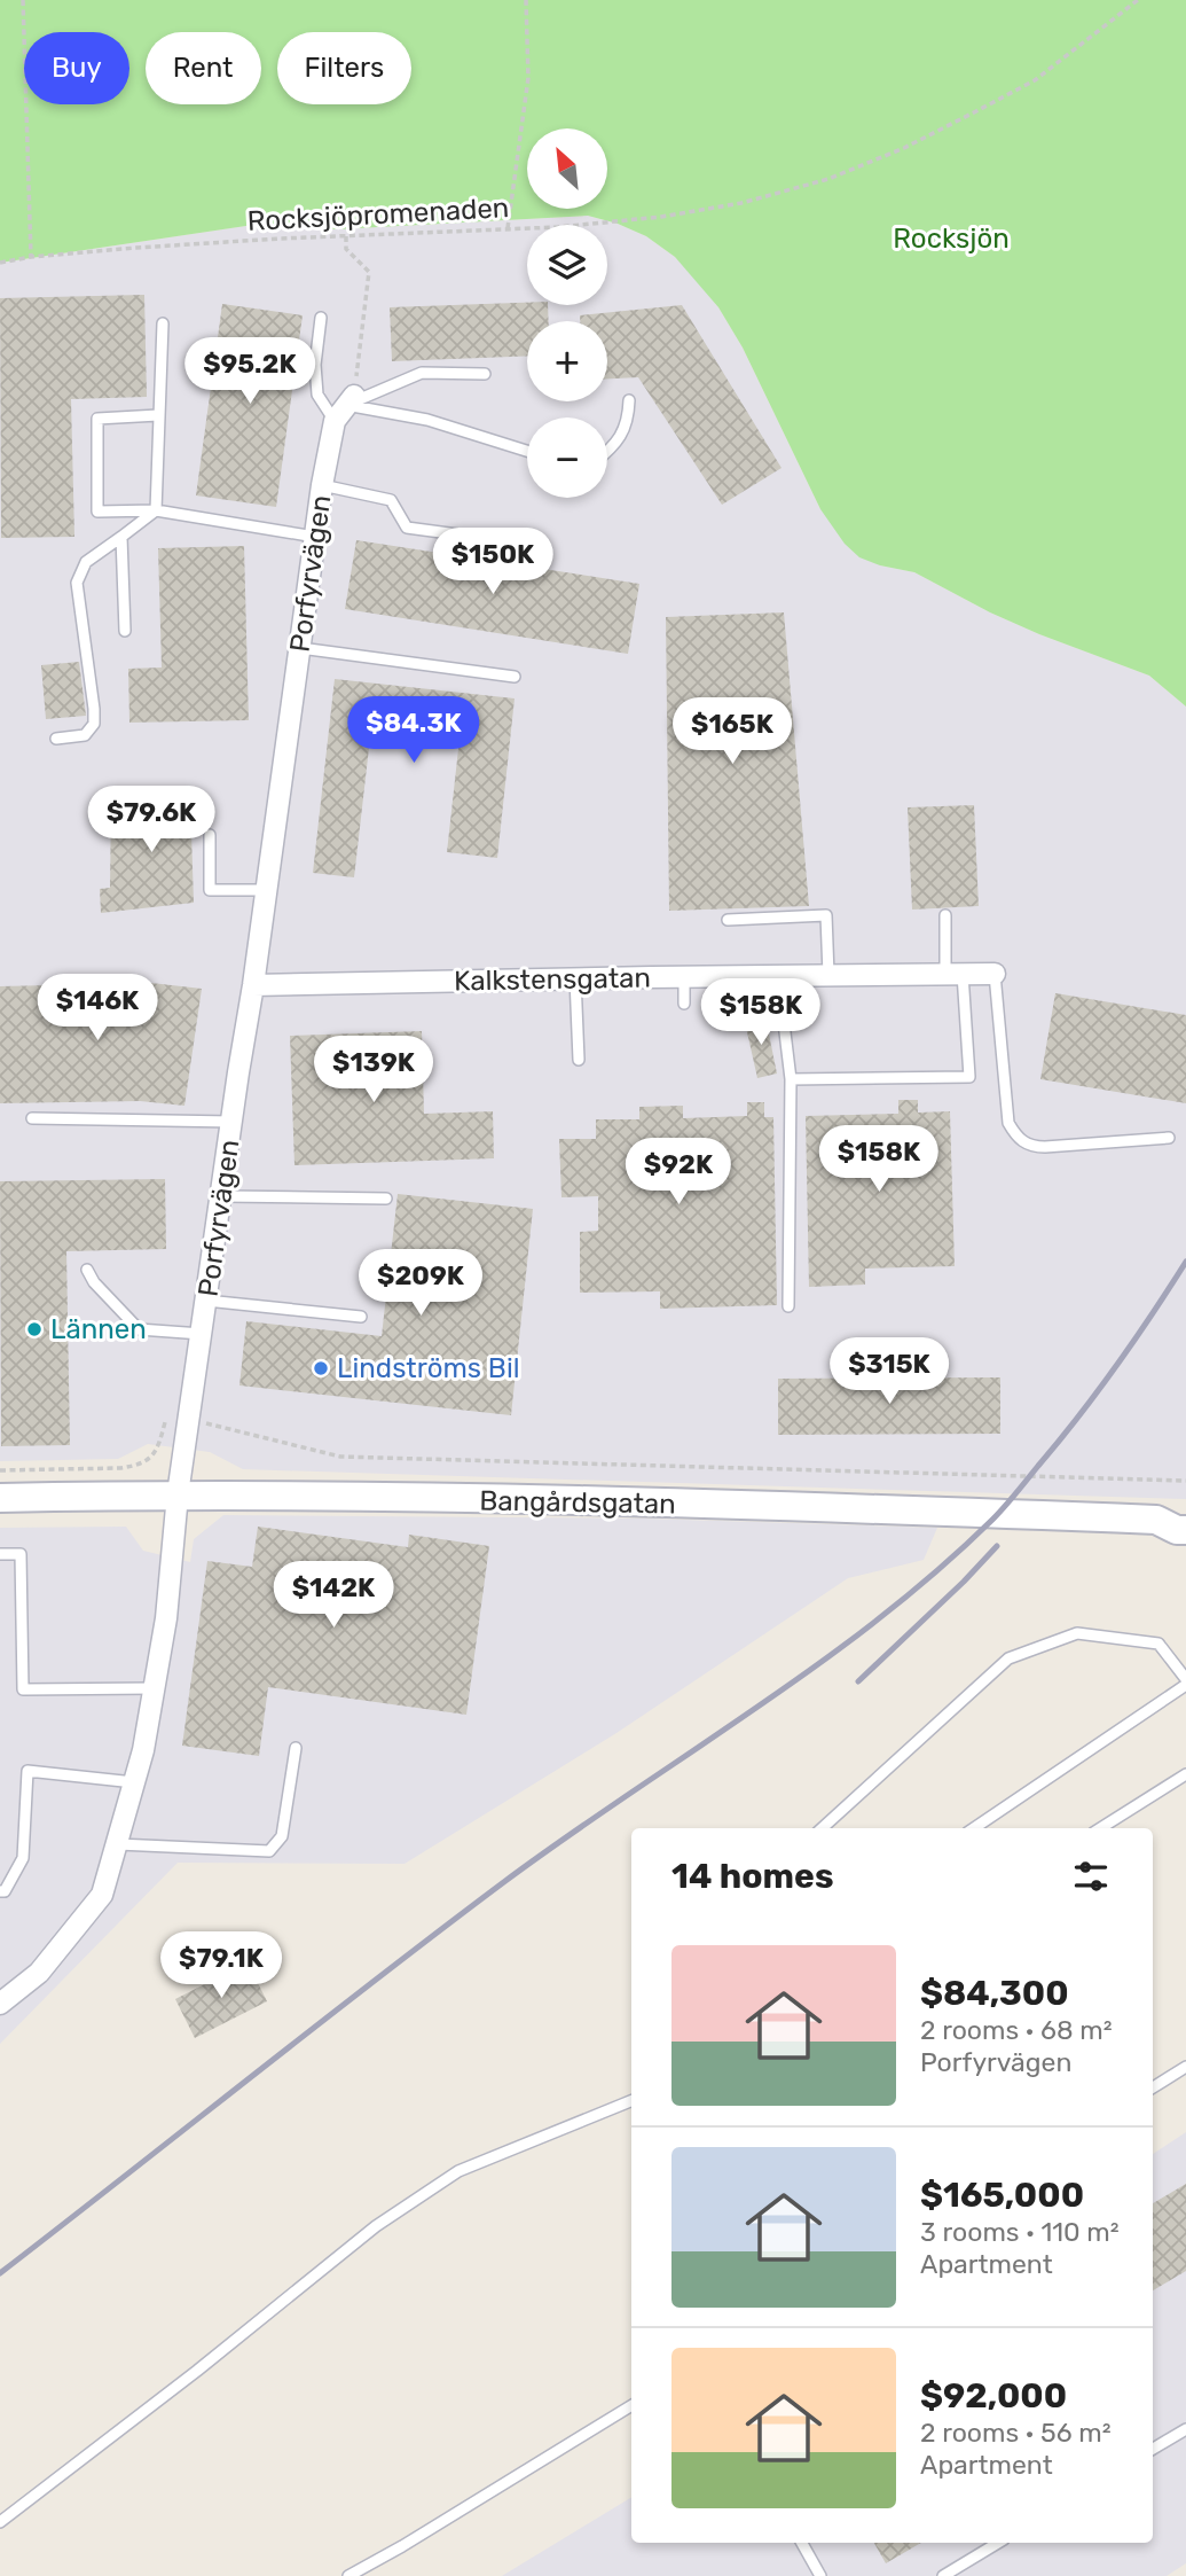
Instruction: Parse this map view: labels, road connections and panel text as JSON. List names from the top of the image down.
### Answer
{
  "streets": {
    "main road": ["Bangårdsgatan"],
    "street": ["Porfyrvägen", "Kalkstensgatan"],
    "path": ["Rocksjöpromenaden"]
  },
  "crossings": [
    ["Porfyrvägen", "Kalkstensgatan"],
    ["Porfyrvägen", "Bangårdsgatan"]
  ],
  "parks": ["Rocksjön"],
  "places": ["Lännen", "Lindströms Bil"],
  "north": "top left",
  "page": {
    "chip": ["Buy", "Rent", "Filters"],
    "map_buttons": ["+", "−"],
    "price": [
      "$95.2K",
      "$150K",
      "$84.3K",
      "$165K",
      "$79.6K",
      "$146K",
      "$158K",
      "$139K",
      "$158K",
      "$92K",
      "$209K",
      "$315K",
      "$142K",
      "$79.1K"
    ],
    "heading": "14 homes",
    "list": [
      {
        "name": "$84,300",
        "note": "2 rooms · 68 m² · Porfyrvägen"
      },
      {
        "name": "$165,000",
        "note": "3 rooms · 110 m² · Apartment"
      },
      {
        "name": "$92,000",
        "note": "2 rooms · 56 m² · Apartment"
      }
    ]
  }
}
